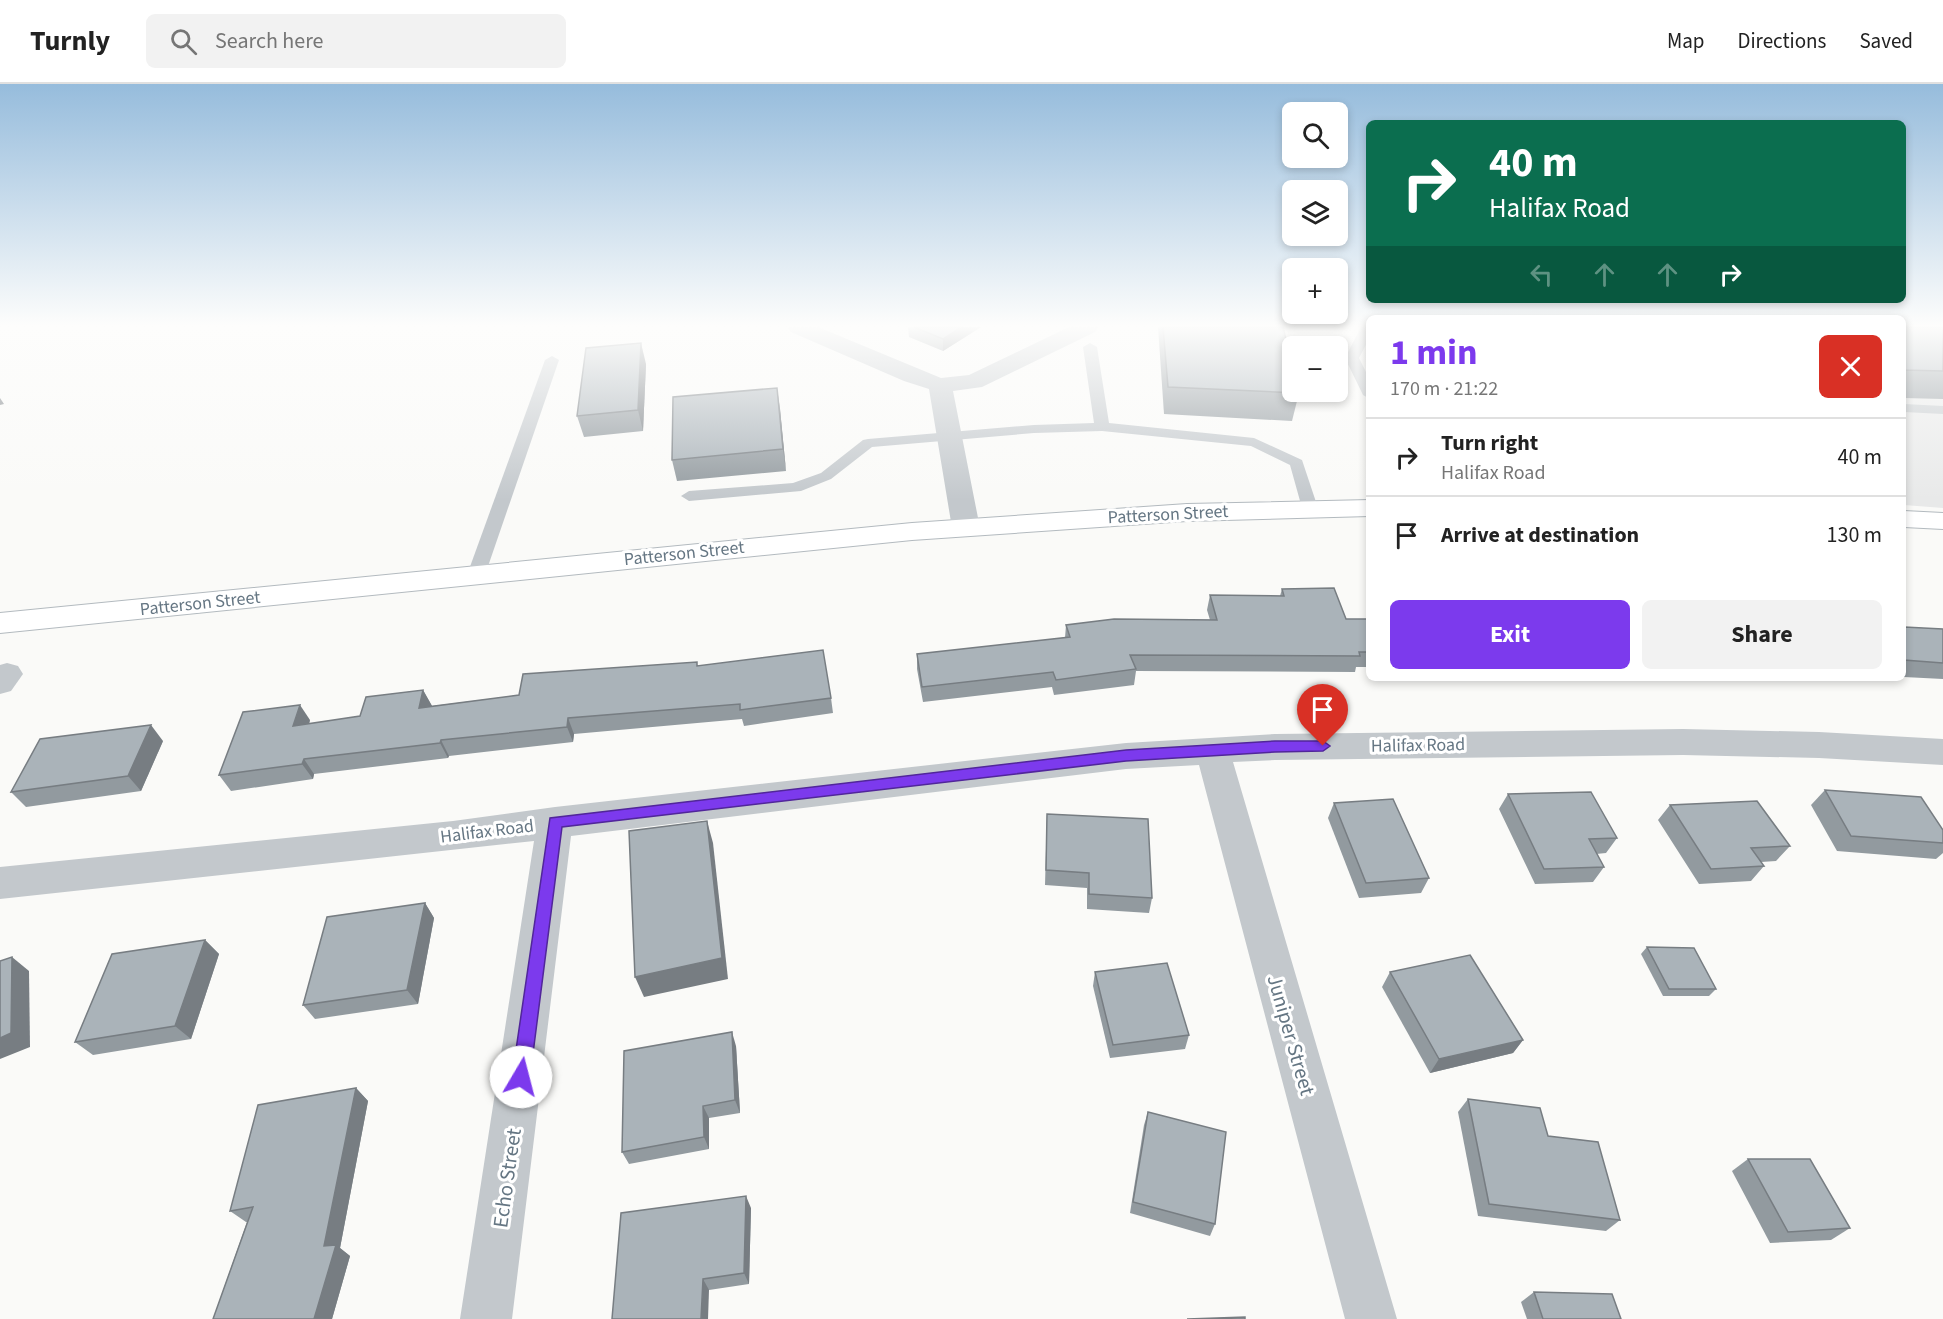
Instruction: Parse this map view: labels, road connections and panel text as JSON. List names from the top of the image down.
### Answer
{
  "streets": {
    "main road": ["Patterson Street"],
    "street": ["Halifax Road", "Juniper Street", "Echo Street"]
  },
  "crossings": [
    ["Halifax Road", "Juniper Street"],
    ["Halifax Road", "Echo Street"]
  ],
  "page": {
    "header": "Turnly",
    "search": "Search here",
    "nav": ["Map", "Directions", "Saved"],
    "map_buttons": ["+", "−"],
    "turn": ["40 m", "Halifax Road"],
    "heading": ["1 min", "170 m · 21:22"],
    "list": [
      {
        "name": "Turn right",
        "note": "Halifax Road",
        "value": "40 m"
      },
      {
        "name": "Arrive at destination",
        "value": "130 m"
      }
    ],
    "buttons": ["Exit", "Share"]
  }
}
